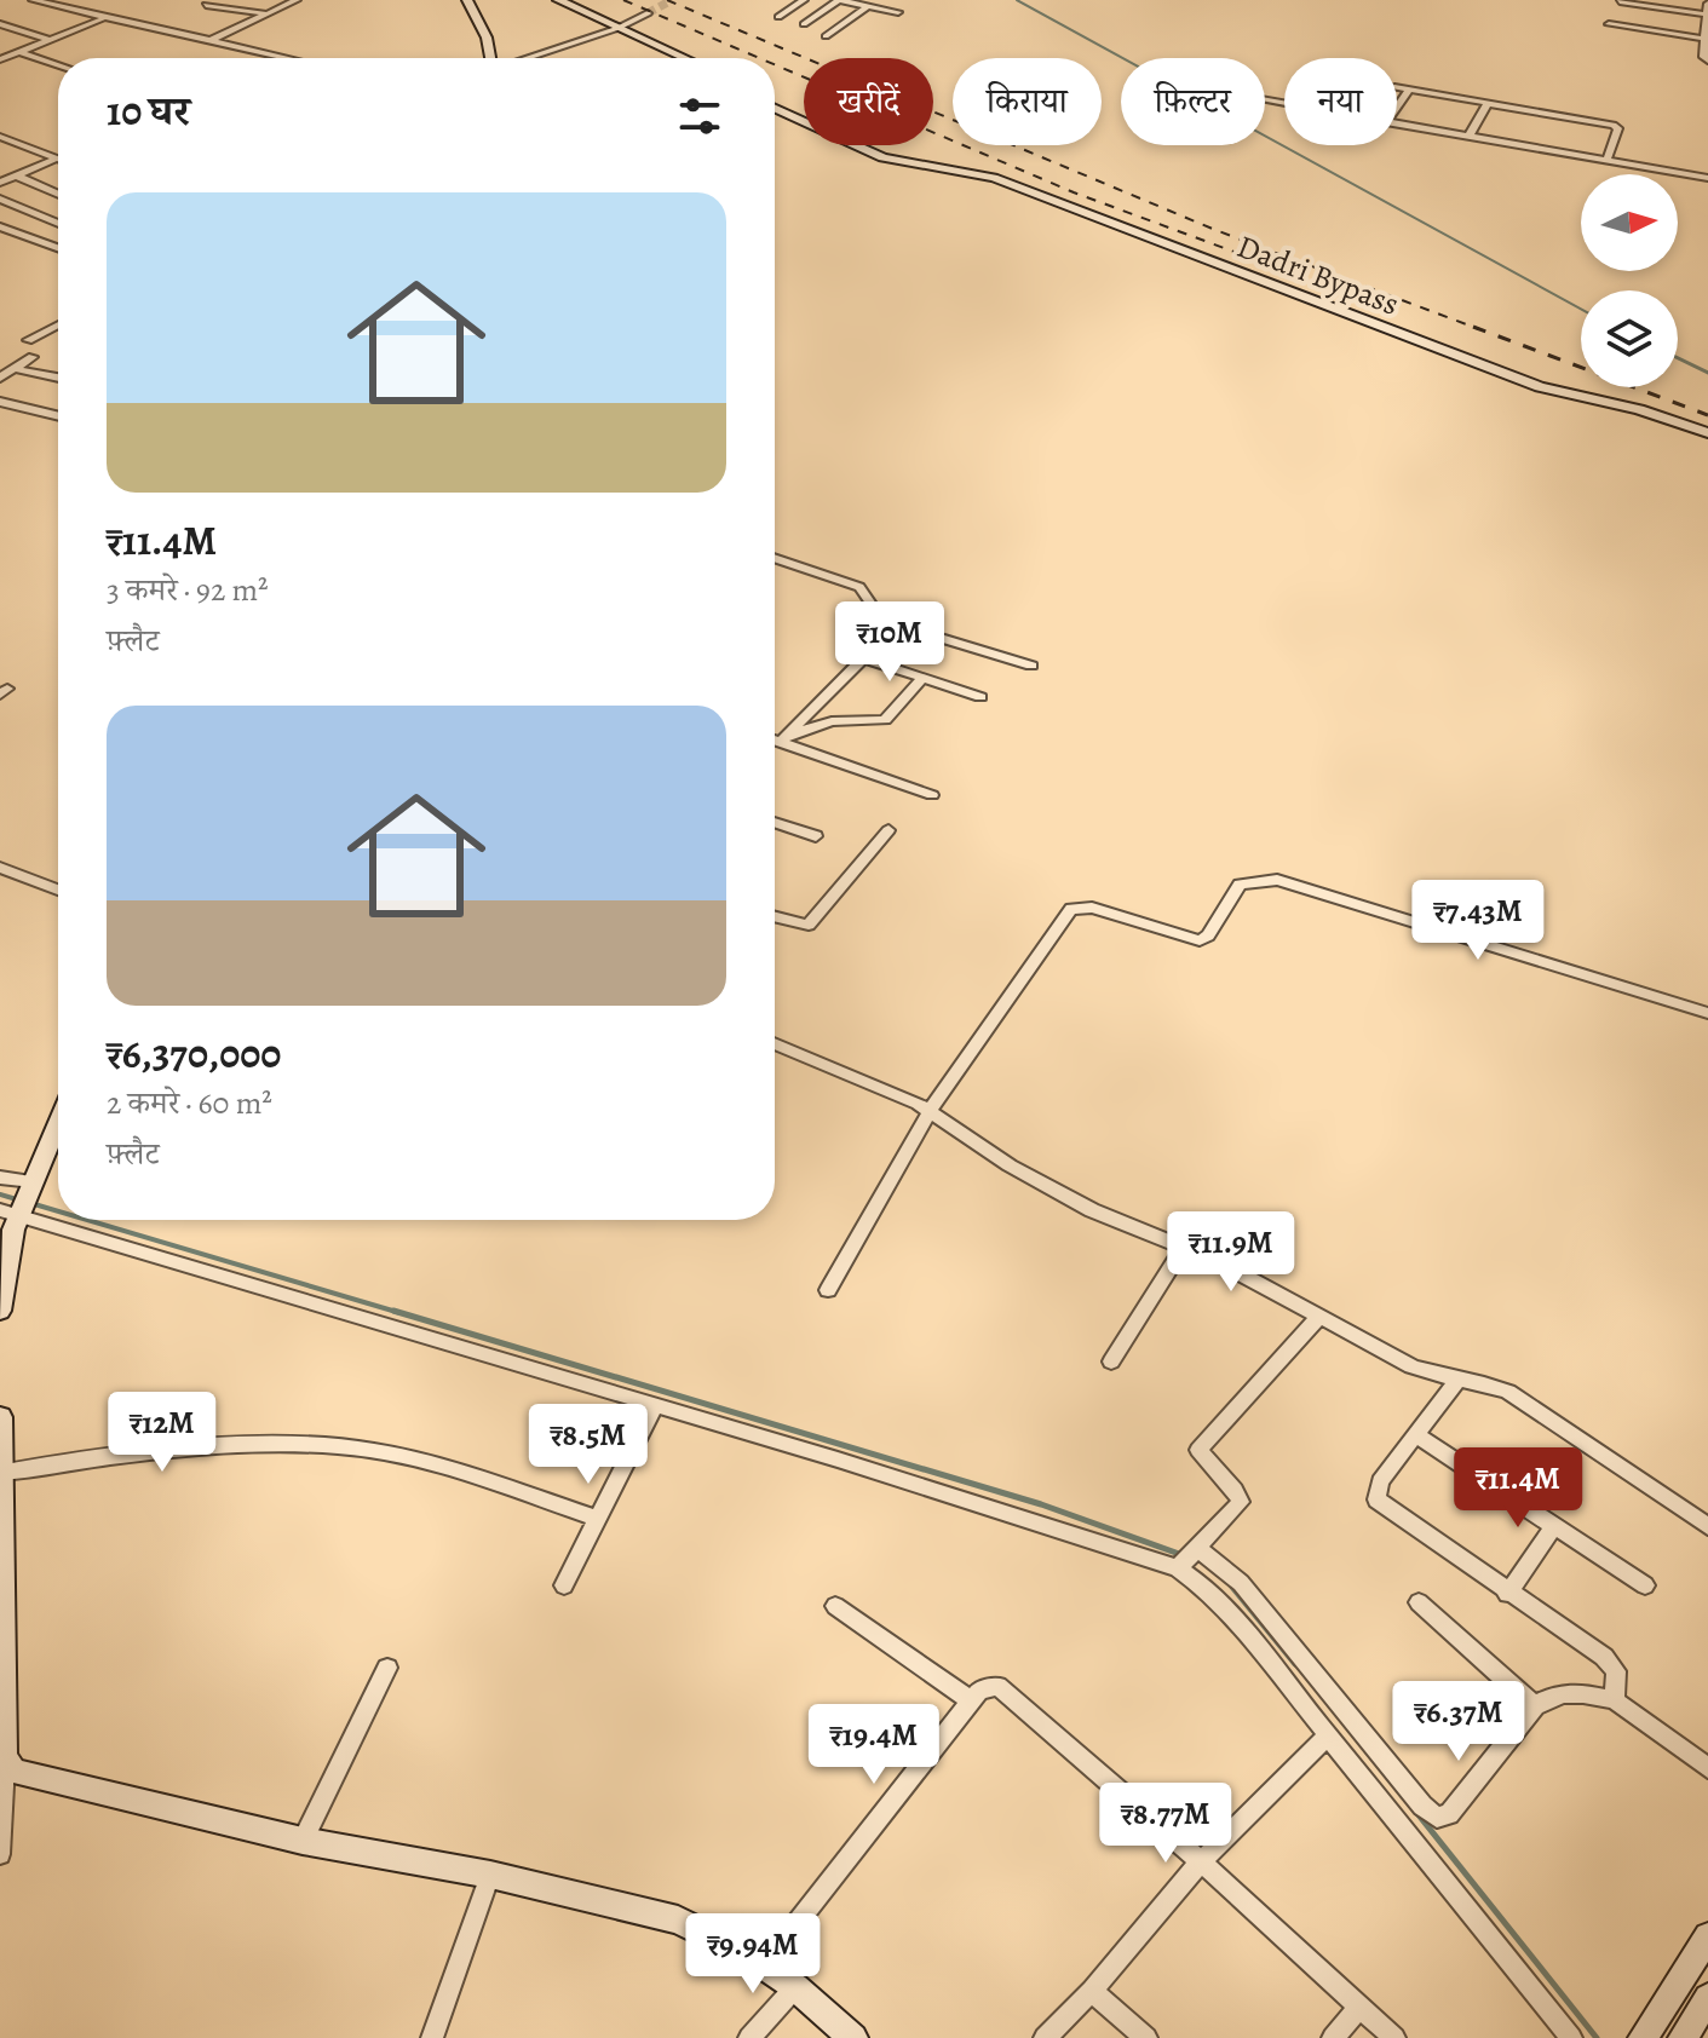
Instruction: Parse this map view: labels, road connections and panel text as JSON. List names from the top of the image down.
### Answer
{
  "streets": {
    "main road": ["Dadri Bypass"]
  },
  "north": "right",
  "page": {
    "chip": [
      "खरीदें",
      "किराया",
      "फ़िल्टर",
      "नया"
    ],
    "heading": "10 घर",
    "list": [
      {
        "name": "₹11.4M",
        "note": "3 कमरे · 92 m² · फ़्लैट"
      },
      {
        "name": "₹6,370,000",
        "note": "2 कमरे · 60 m² · फ़्लैट"
      }
    ],
    "price": [
      "₹10M",
      "₹7.43M",
      "₹11.9M",
      "₹12M",
      "₹8.5M",
      "₹11.4M",
      "₹6.37M",
      "₹19.4M",
      "₹8.77M",
      "₹9.94M"
    ]
  }
}
